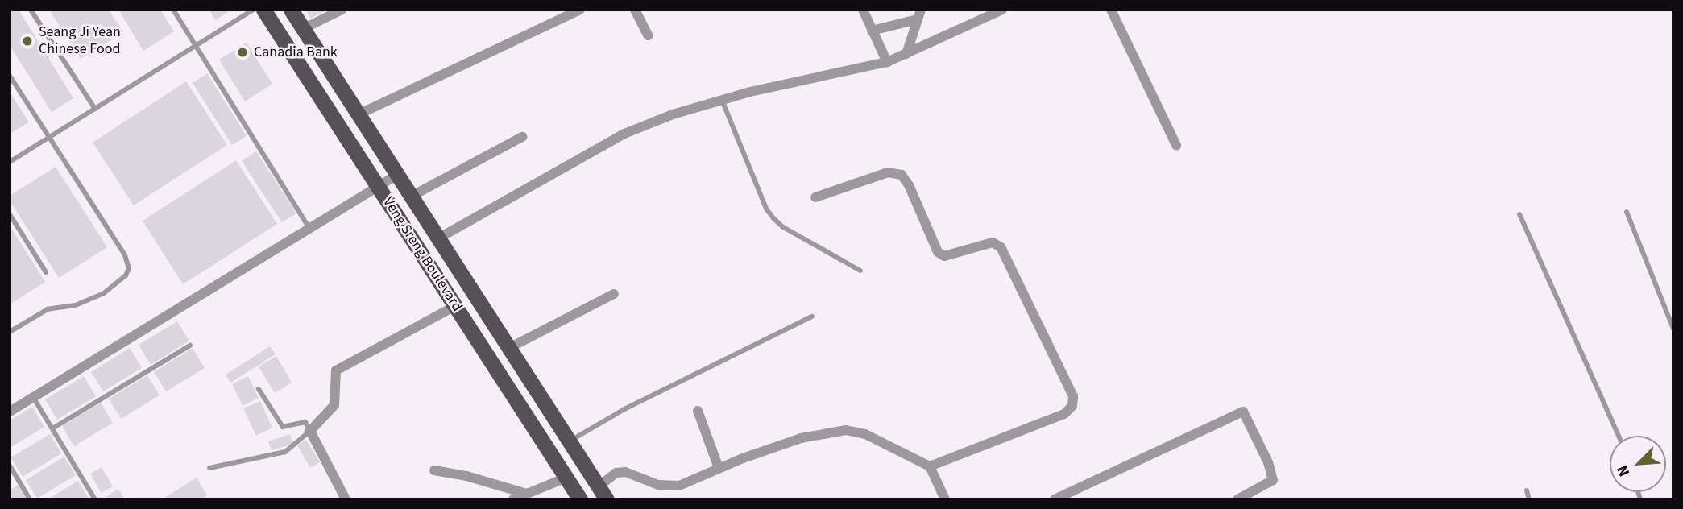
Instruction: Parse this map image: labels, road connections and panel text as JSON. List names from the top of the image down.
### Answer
{
  "streets": {
    "main road": ["Veng Sreng Boulevard"]
  },
  "places": ["Seang Ji Yean Chinese Food", "Canadia Bank"],
  "north": "bottom left"
}
